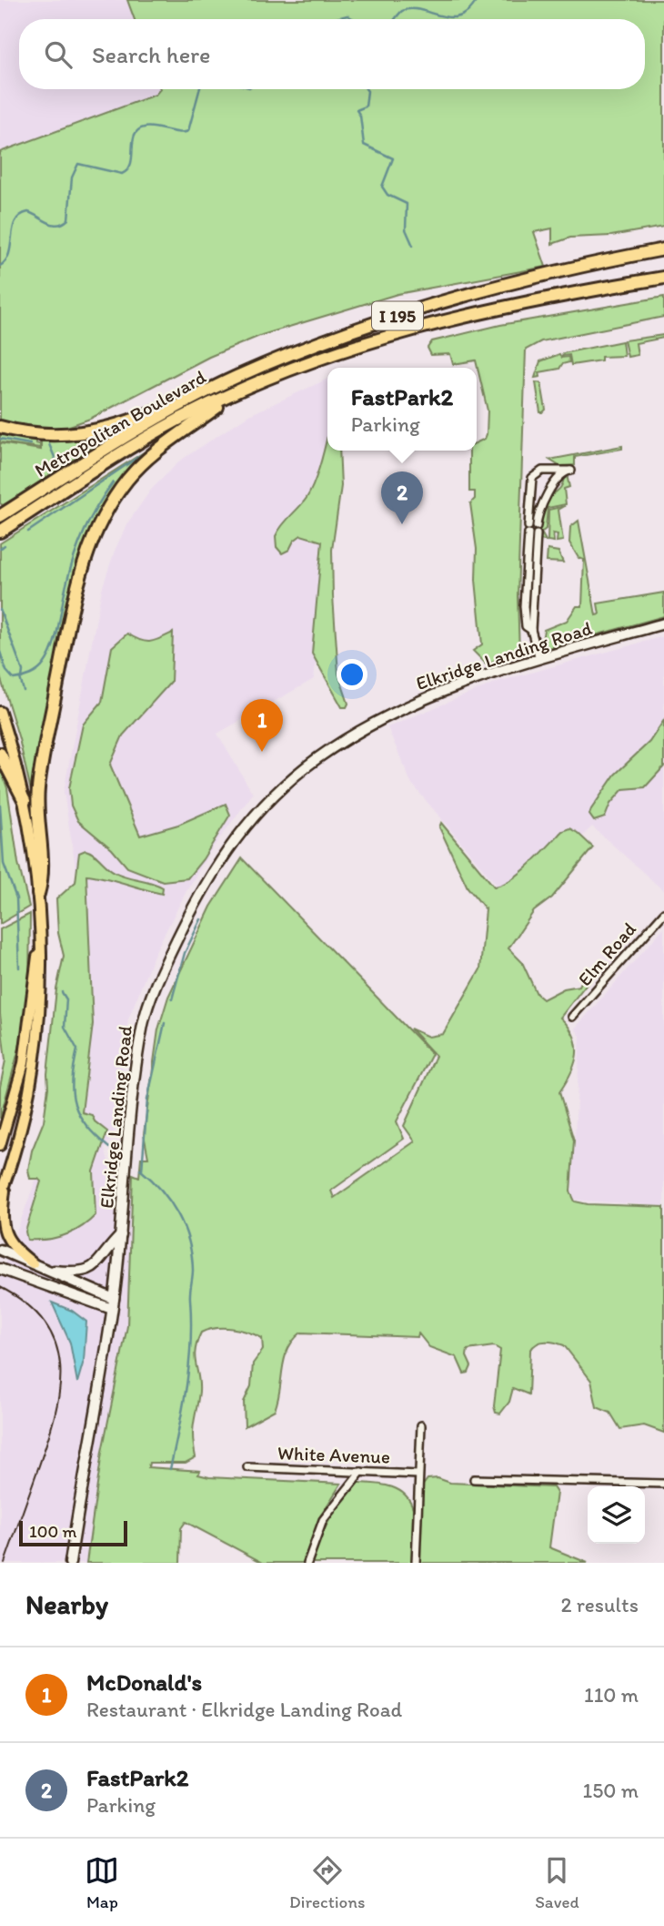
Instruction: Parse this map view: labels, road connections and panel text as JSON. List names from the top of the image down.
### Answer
{
  "streets": {
    "highway": ["I 195", "Metropolitan Boulevard"],
    "main road": ["Elkridge Landing Road"],
    "street": ["Elm Road", "White Avenue"]
  },
  "scale_bar": "100 m",
  "page": {
    "search": "Search here",
    "popup": ["FastPark2", "Parking"],
    "pins": ["2", "1"],
    "scale": "100 m",
    "heading": ["Nearby", "2 results"],
    "list": [
      {
        "mark": "1",
        "name": "McDonald's",
        "note": "Restaurant · Elkridge Landing Road",
        "value": "110 m"
      },
      {
        "mark": "2",
        "name": "FastPark2",
        "note": "Parking",
        "value": "150 m"
      }
    ],
    "nav": ["Map", "Directions", "Saved"]
  }
}
